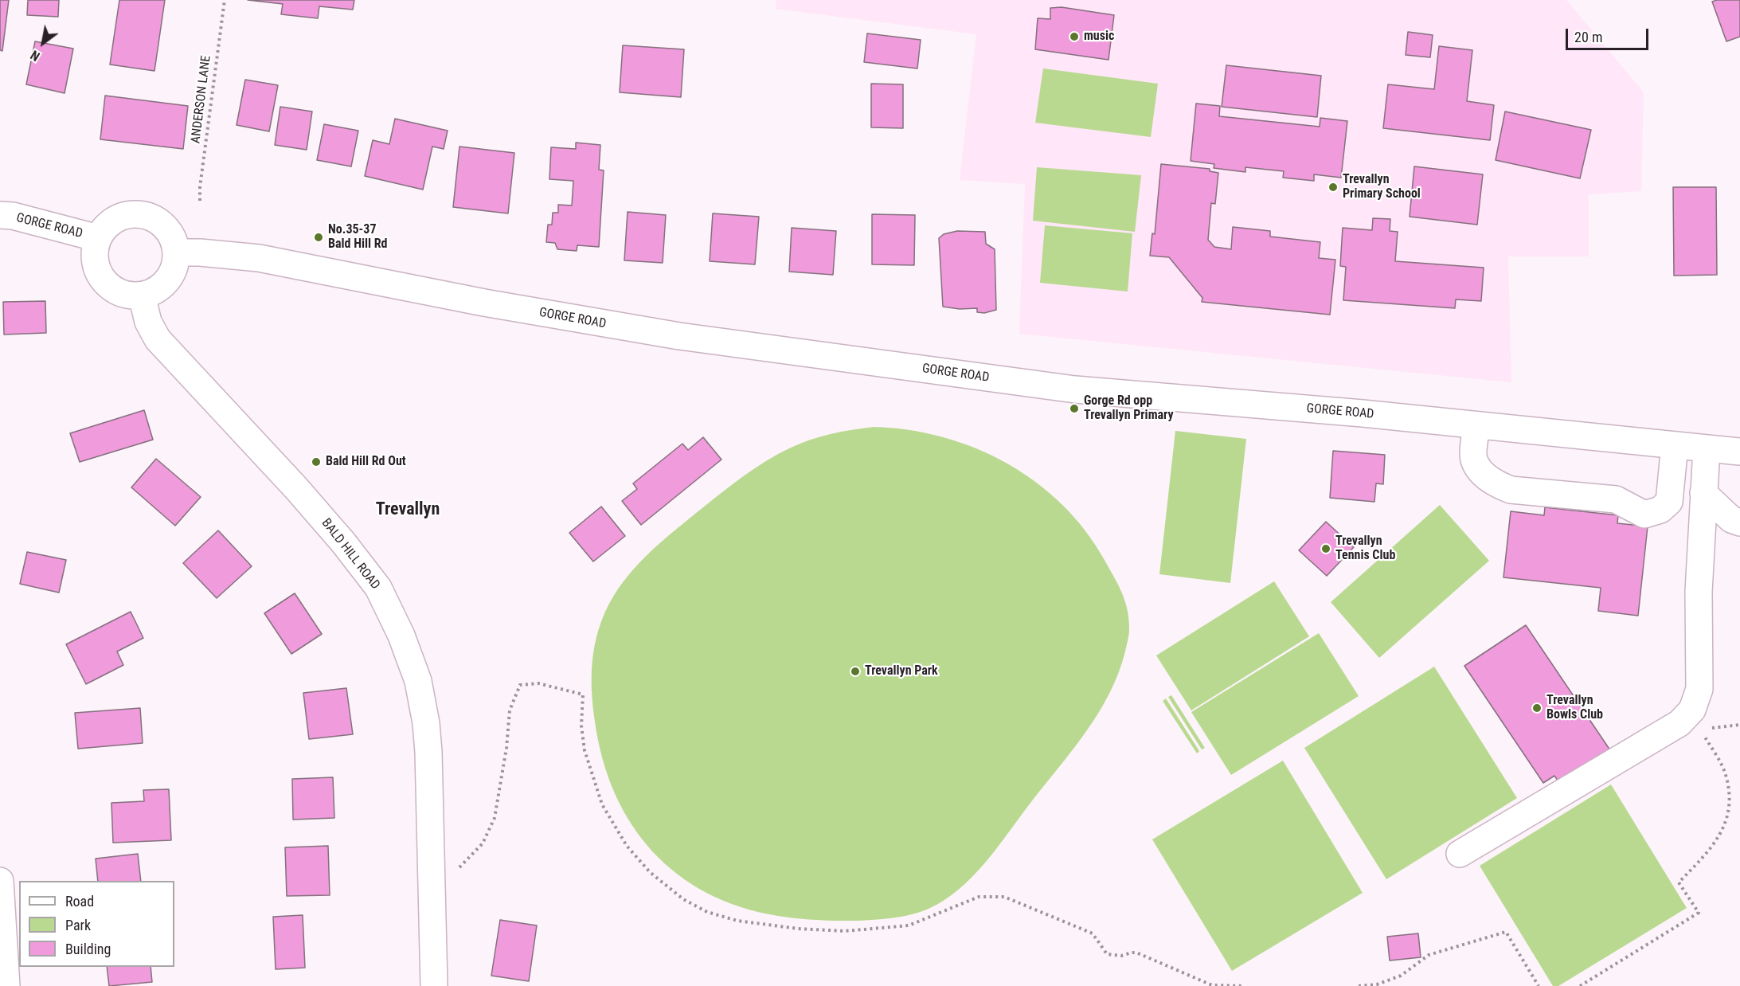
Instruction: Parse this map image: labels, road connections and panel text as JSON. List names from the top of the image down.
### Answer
{
  "streets": {
    "street": ["GORGE ROAD", "BALD HILL ROAD"],
    "path": ["ANDERSON LANE"]
  },
  "crossings": [
    ["GORGE ROAD", "BALD HILL ROAD"]
  ],
  "districts": ["Trevallyn"],
  "places": [
    "music",
    "Trevallyn Primary School",
    "No.35-37 Bald Hill Rd",
    "Gorge Rd opp Trevallyn Primary",
    "Bald Hill Rd Out",
    "Trevallyn Tennis Club",
    "Trevallyn Park",
    "Trevallyn Bowls Club"
  ],
  "legend": ["Road", "Park", "Building"],
  "scale_bar": "20 m",
  "north": "bottom left"
}
